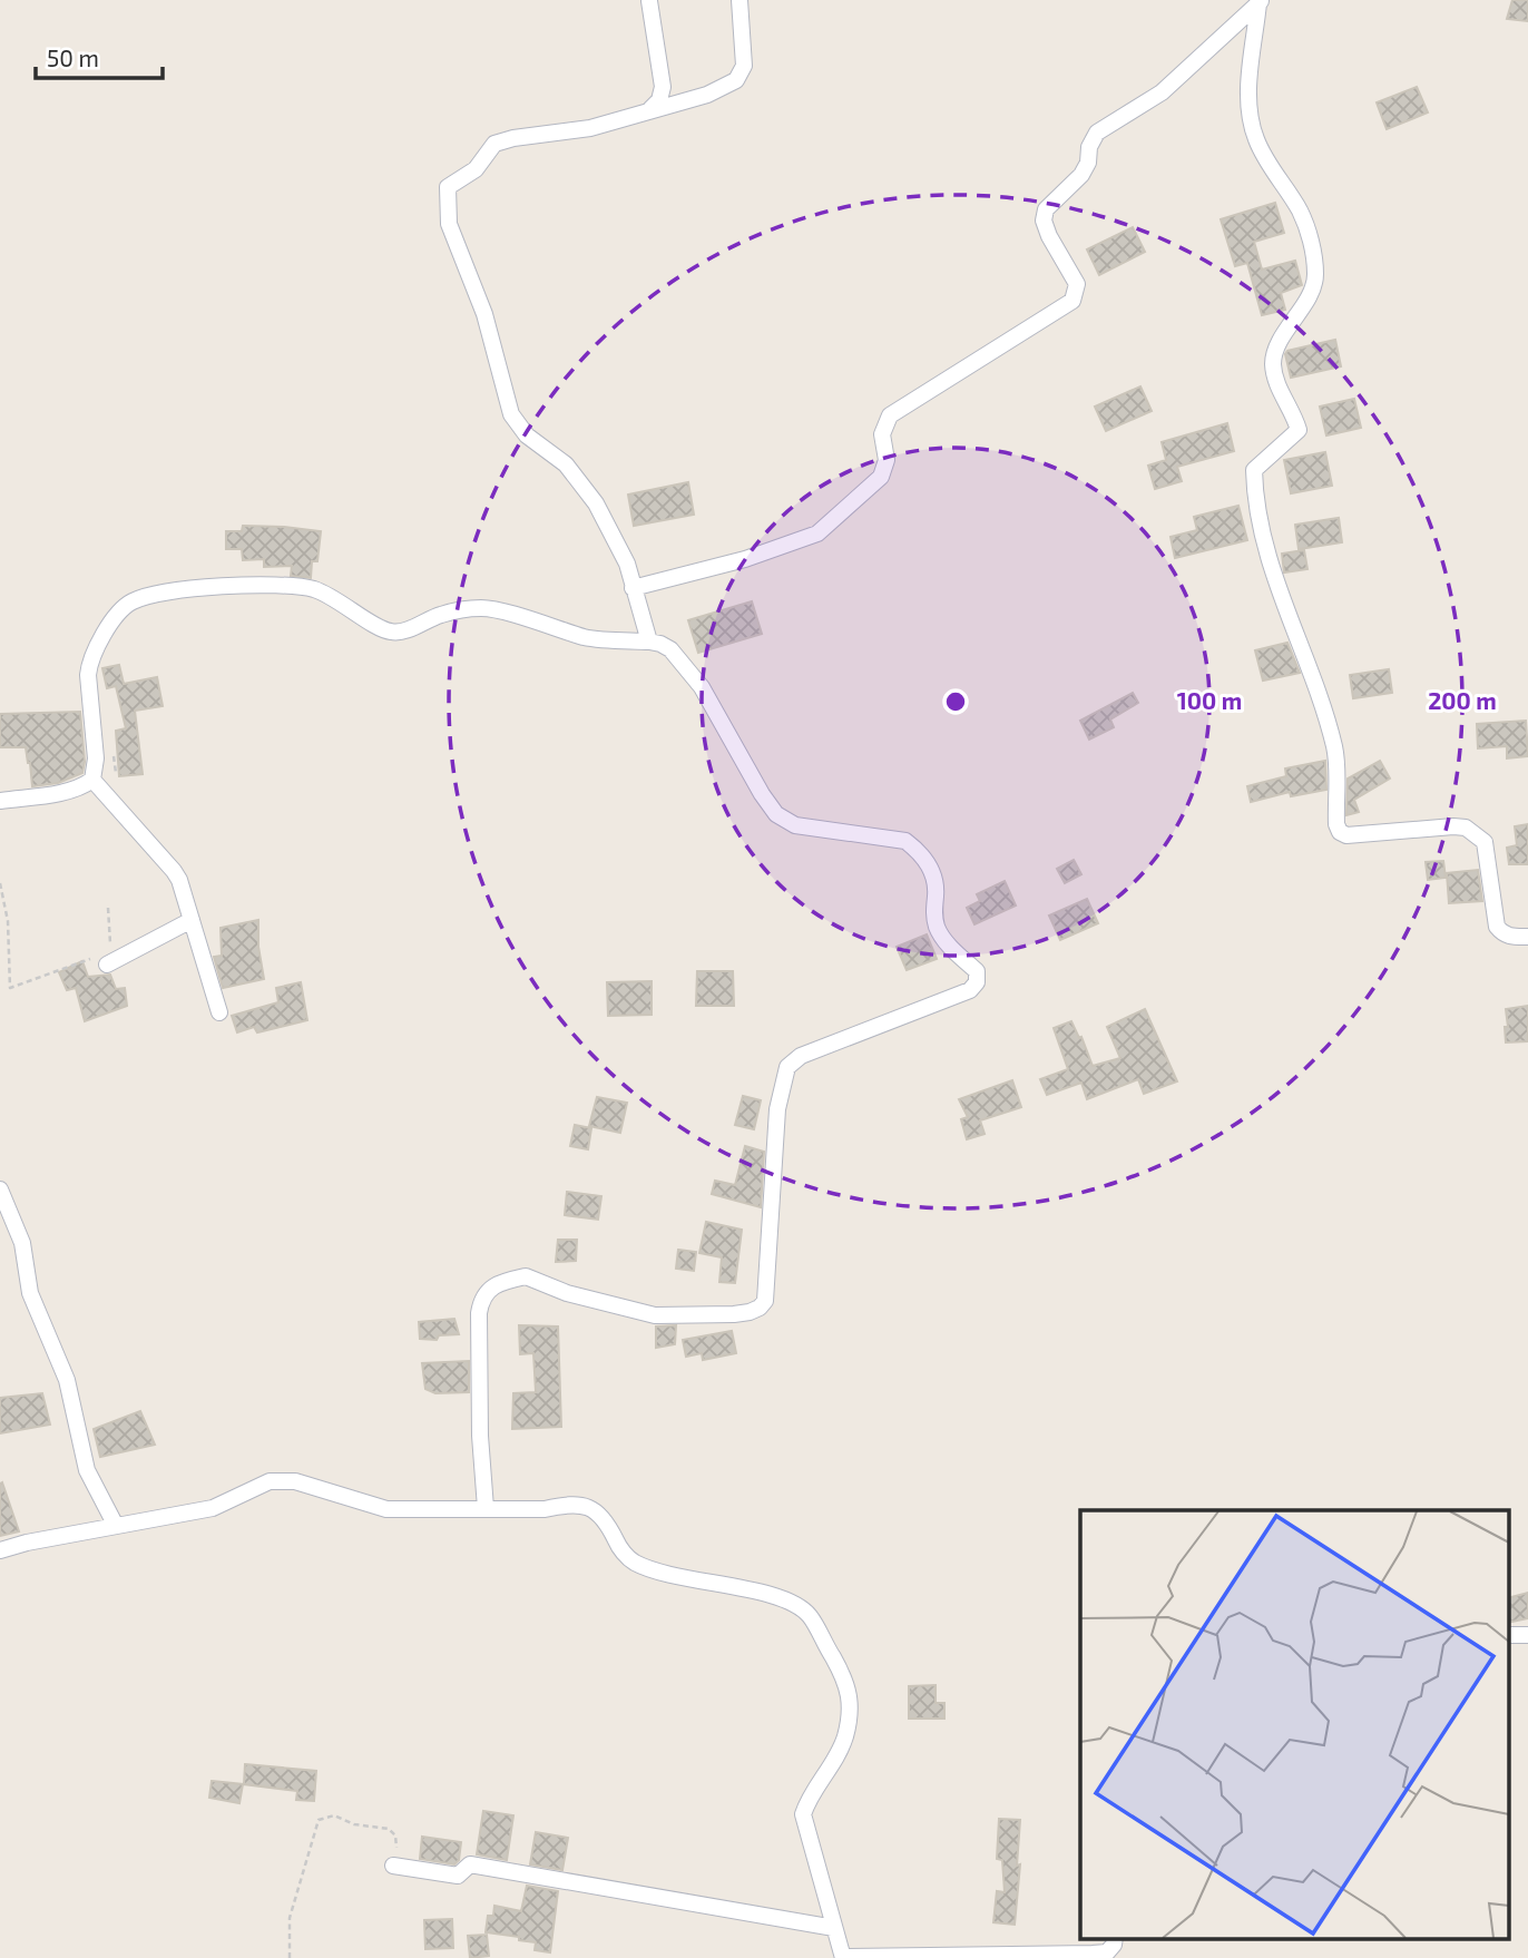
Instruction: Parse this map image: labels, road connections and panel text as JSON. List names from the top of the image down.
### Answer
{
  "scale_bar": "50 m",
  "rings": ["100 m", "200 m"]
}
